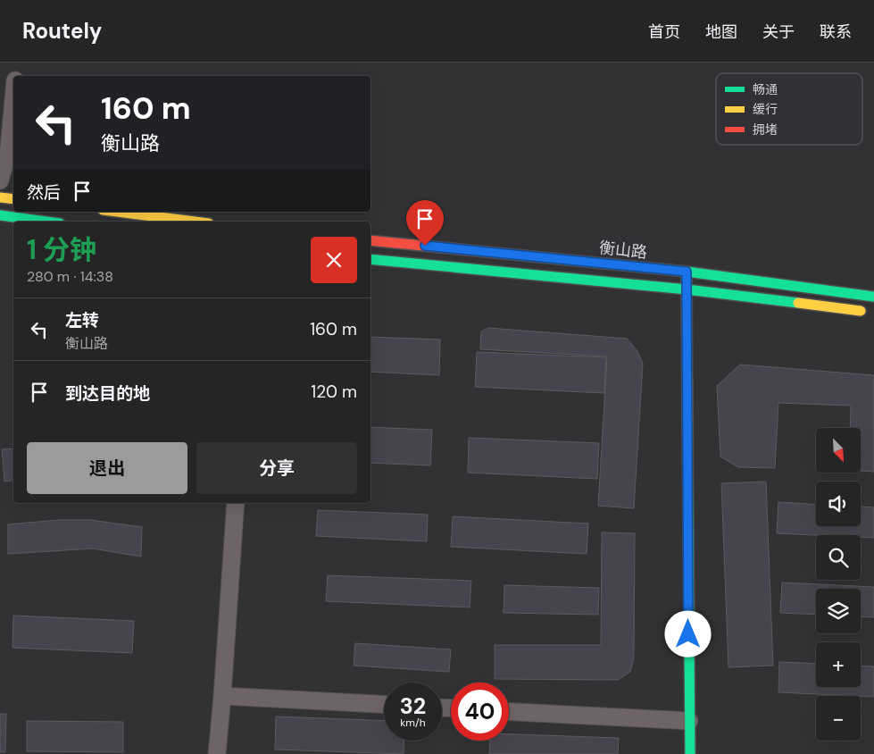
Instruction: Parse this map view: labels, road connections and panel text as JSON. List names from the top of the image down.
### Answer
{
  "streets": {
    "street": ["衡山路"]
  },
  "legend": ["畅通", "缓行", "拥堵"],
  "north": "bottom right",
  "page": {
    "header": "Routely",
    "nav": [
      "首页",
      "地图",
      "关于",
      "联系"
    ],
    "turn": ["160 m", "衡山路"],
    "then": "然后",
    "heading": ["1 分钟", "280 m · 14:38"],
    "list": [
      {
        "name": "左转",
        "note": "衡山路",
        "value": "160 m"
      },
      {
        "name": "到达目的地",
        "value": "120 m"
      }
    ],
    "map_buttons": ["+", "−"],
    "buttons": ["退出", "分享"],
    "speed": "32 km/h",
    "limit": "40"
  }
}
